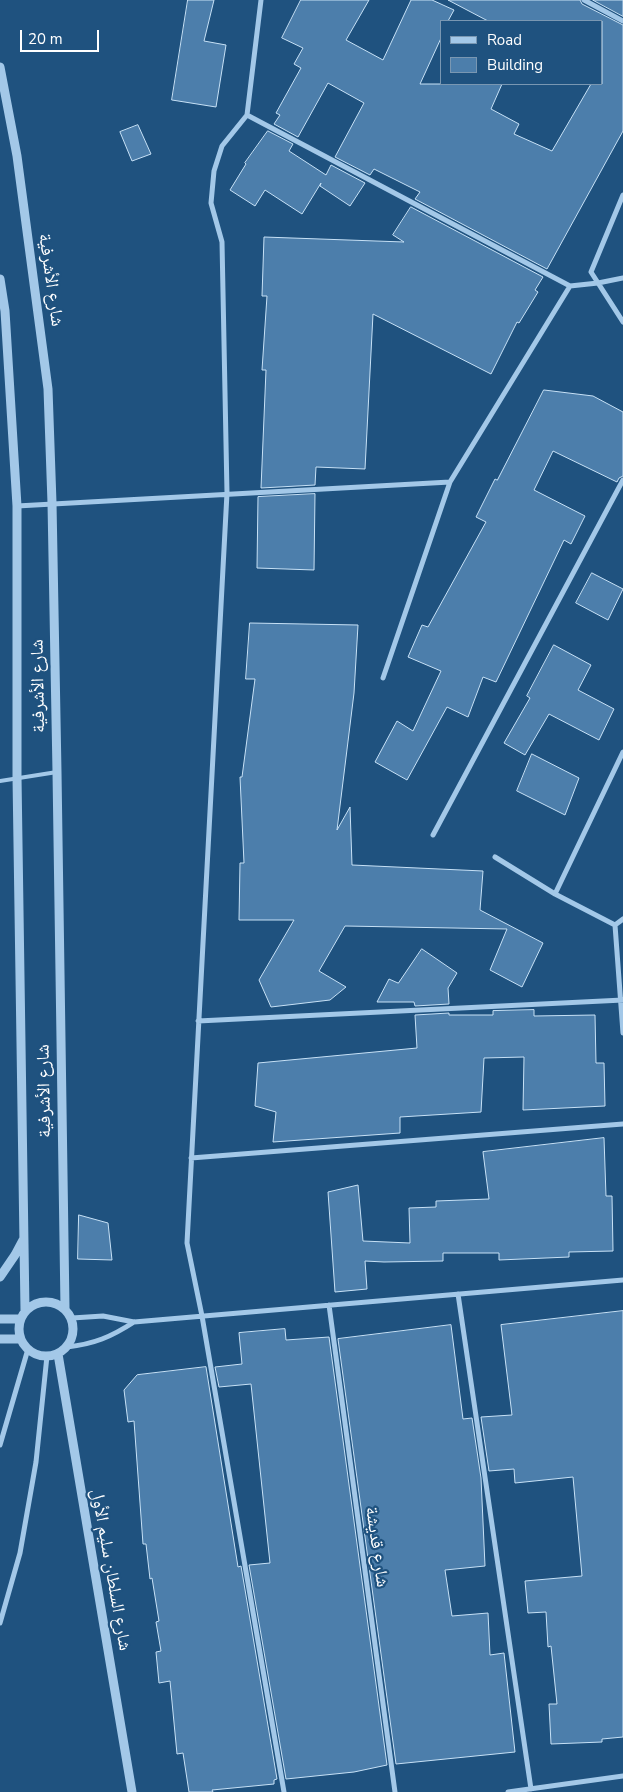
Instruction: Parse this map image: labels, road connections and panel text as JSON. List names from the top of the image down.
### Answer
{
  "streets": {
    "street": ["شارع الأشرفية", "شارع قديشة", "شارع السلطان سليم الأول"]
  },
  "crossings": [
    ["شارع الأشرفية", "شارع السلطان سليم الأول"]
  ],
  "legend": ["Road", "Building"],
  "scale_bar": "20 m"
}
